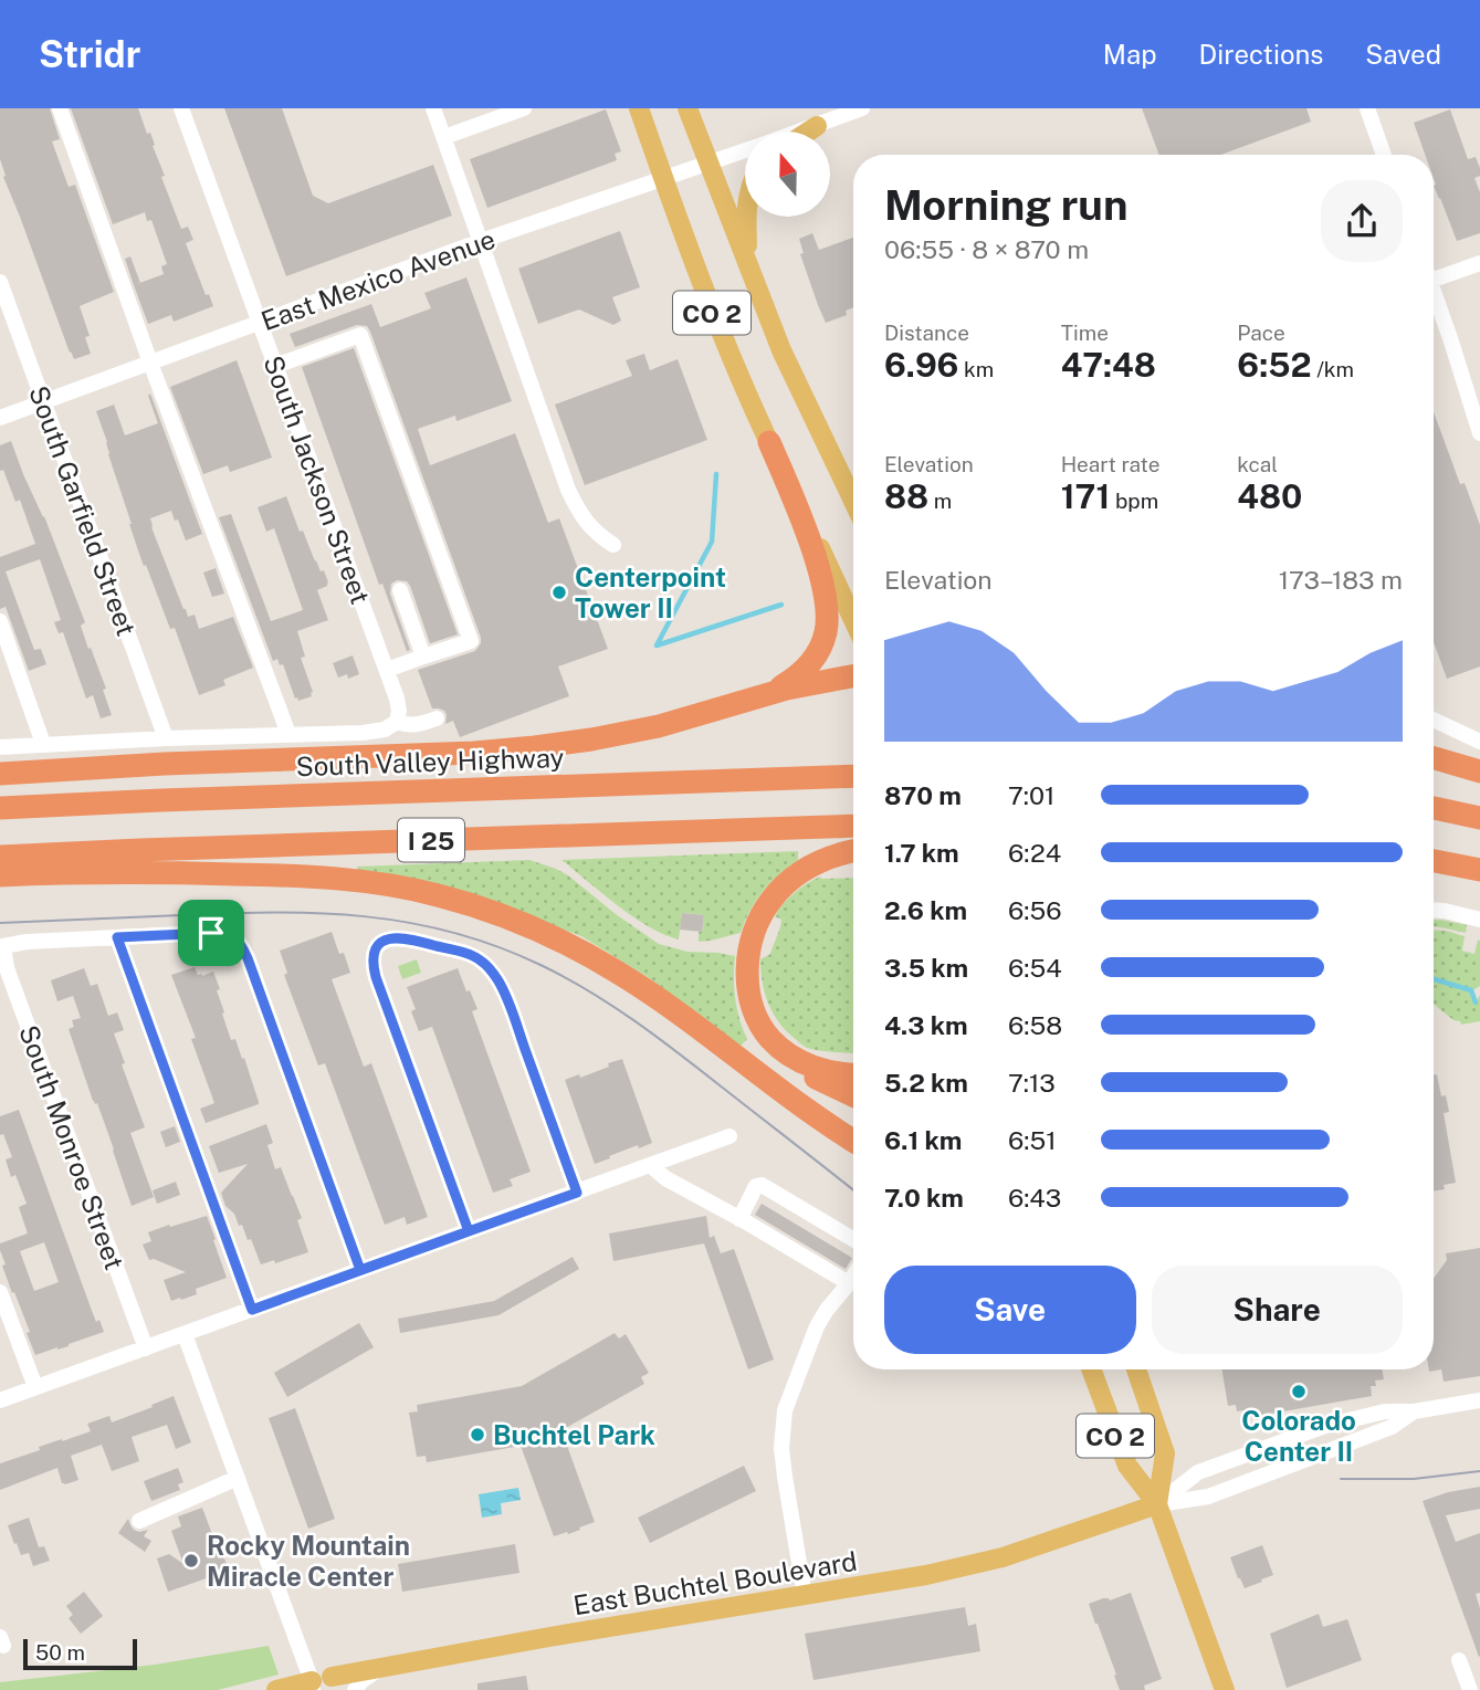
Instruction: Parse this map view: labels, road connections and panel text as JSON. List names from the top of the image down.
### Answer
{
  "streets": {
    "highway": ["South Valley Highway", "I 25"],
    "main road": ["CO 2", "East Buchtel Boulevard"],
    "street": [
      "East Mexico Avenue",
      "South Jackson Street",
      "South Garfield Street",
      "South Monroe Street"
    ]
  },
  "crossings": [
    ["East Mexico Avenue", "CO 2"],
    ["East Mexico Avenue", "South Jackson Street"],
    ["East Mexico Avenue", "South Garfield Street"],
    ["CO 2", "East Buchtel Boulevard"]
  ],
  "places": [
    "Centerpoint Tower II",
    "Colorado Center II",
    "Buchtel Park",
    "Rocky Mountain Miracle Center"
  ],
  "scale_bar": "50 m",
  "north": "top",
  "page": {
    "header": "Stridr",
    "nav": ["Map", "Directions", "Saved"],
    "heading": ["Morning run", "06:55 · 8 × 870 m"],
    "stats": [
      ["Distance", "6.96 km"],
      ["Time", "47:48"],
      ["Pace", "6:52 /km"],
      ["Elevation", "88 m"],
      ["Heart rate", "171 bpm"],
      ["kcal", "480"]
    ],
    "chart": ["Elevation", "173–183 m"],
    "list": [
      {
        "name": "870 m",
        "note": "7:01"
      },
      {
        "name": "1.7 km",
        "note": "6:24"
      },
      {
        "name": "2.6 km",
        "note": "6:56"
      },
      {
        "name": "3.5 km",
        "note": "6:54"
      },
      {
        "name": "4.3 km",
        "note": "6:58"
      },
      {
        "name": "5.2 km",
        "note": "7:13"
      },
      {
        "name": "6.1 km",
        "note": "6:51"
      },
      {
        "name": "7.0 km",
        "note": "6:43"
      }
    ],
    "buttons": ["Save", "Share"],
    "scale": "50 m"
  }
}
